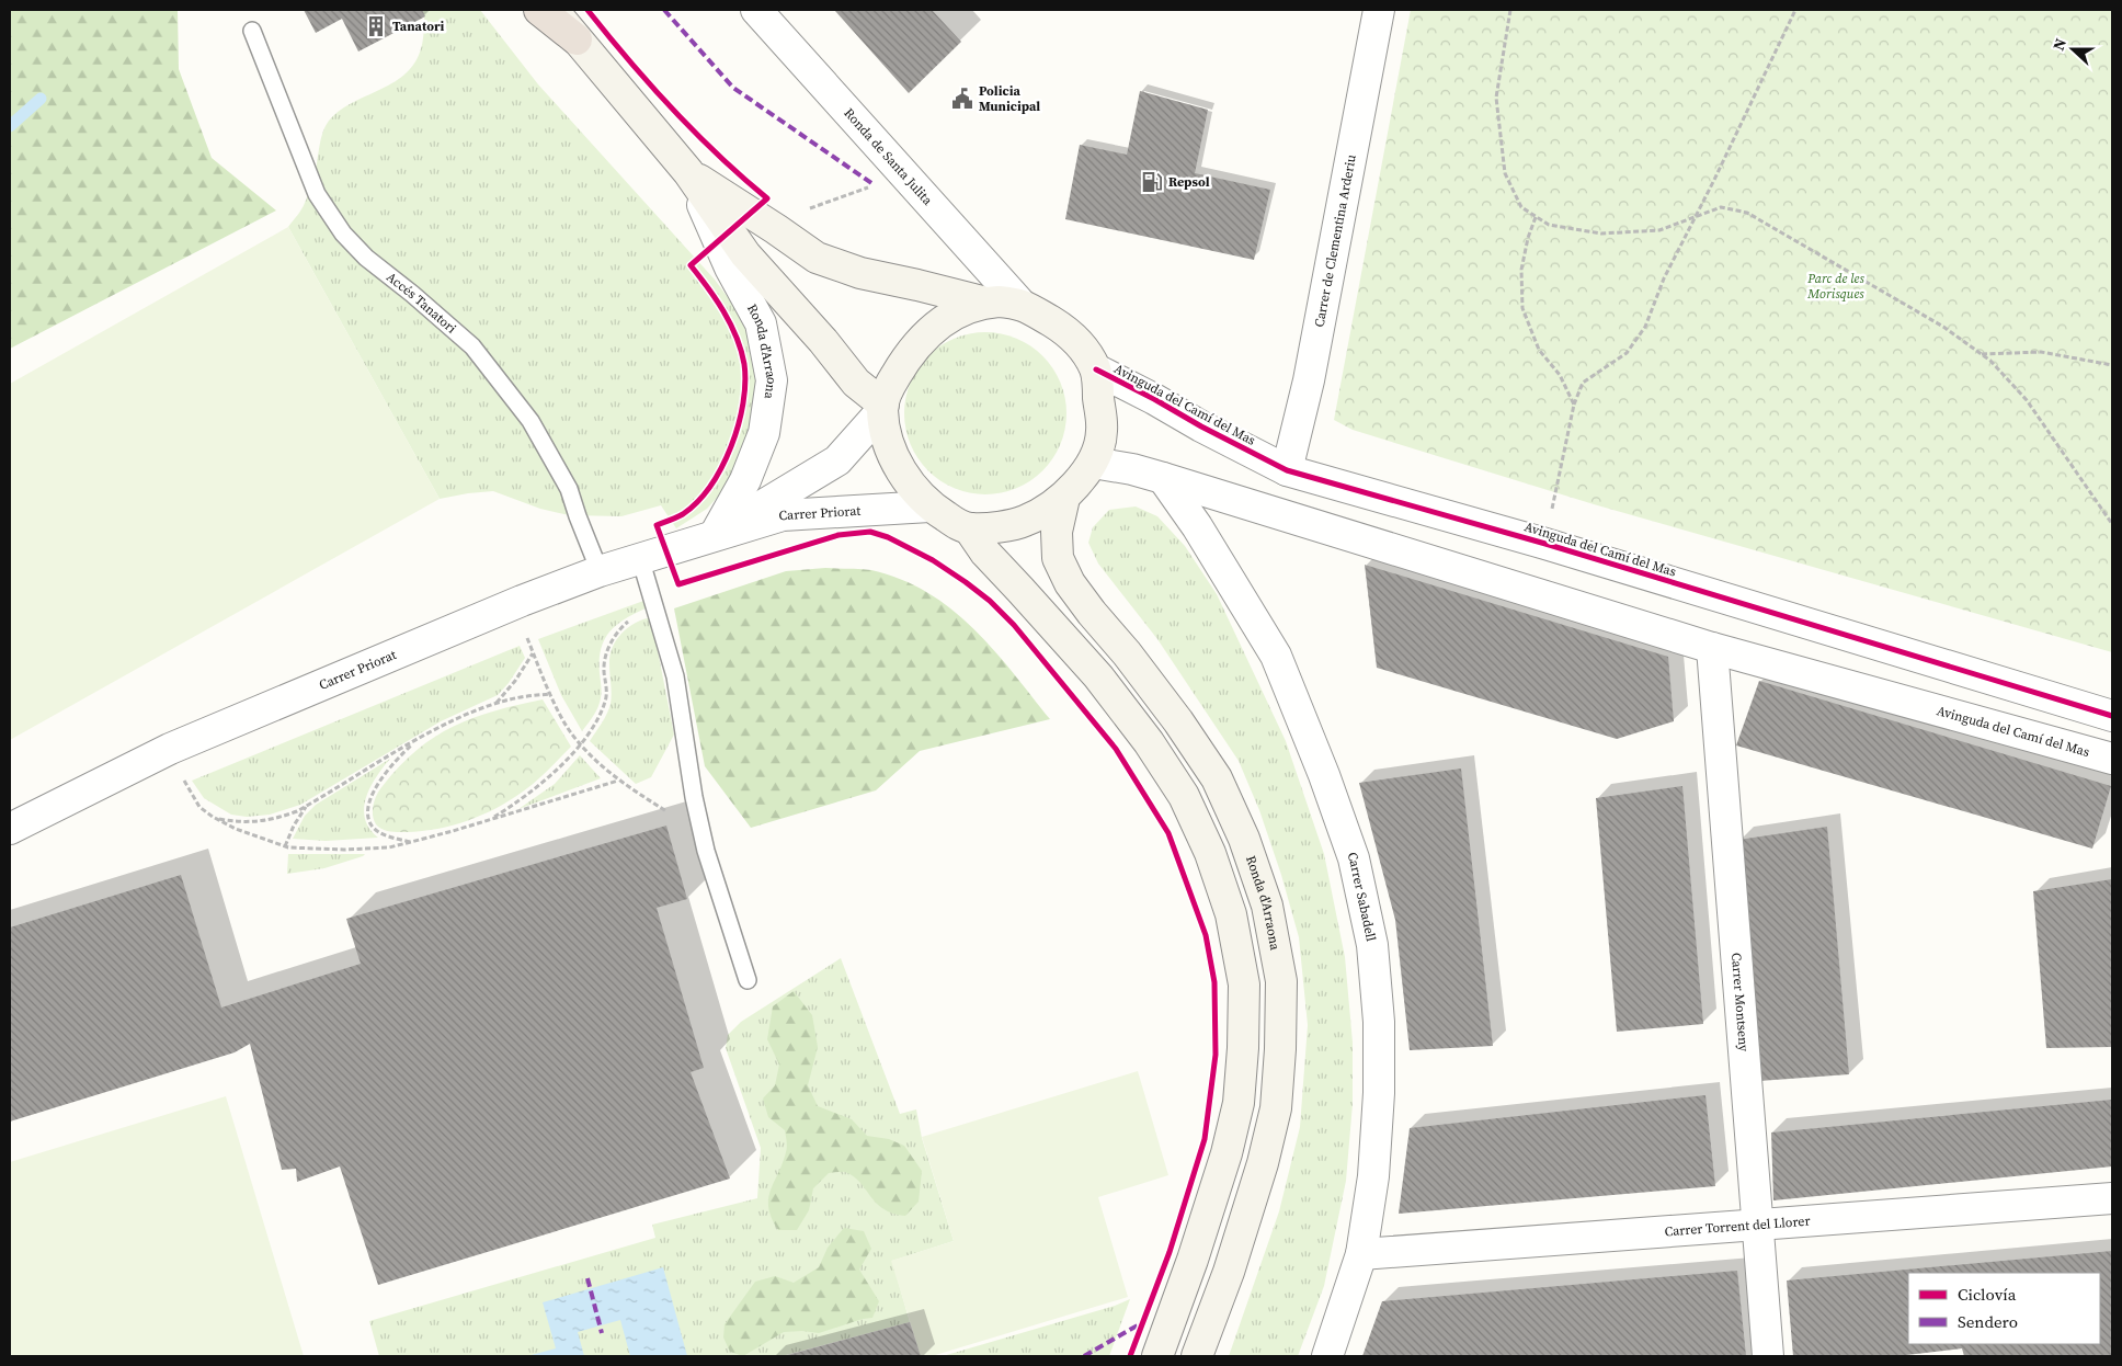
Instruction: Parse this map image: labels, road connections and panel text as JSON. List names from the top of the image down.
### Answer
{
  "streets": {
    "street": [
      "Ronda de Santa Julita",
      "Carrer de Clementina Arderiu",
      "Ronda d'Arraona",
      "Avinguda del Camí del Mas",
      "Carrer Priorat",
      "Carrer Sabadell",
      "Carrer Montseny",
      "Carrer Torrent del Llorer"
    ],
    "lane": ["Accés Tanatori"]
  },
  "crossings": [
    ["Carrer de Clementina Arderiu", "Avinguda del Camí del Mas"],
    ["Accés Tanatori", "Carrer Priorat"],
    ["Ronda d'Arraona", "Carrer Priorat"],
    ["Avinguda del Camí del Mas", "Carrer Sabadell"],
    ["Avinguda del Camí del Mas", "Carrer Montseny"],
    ["Carrer Sabadell", "Carrer Torrent del Llorer"],
    ["Carrer Montseny", "Carrer Torrent del Llorer"]
  ],
  "parks": ["Parc de les Morisques"],
  "places": {
    "building": ["Tanatori"],
    "public building": ["Policia Municipal"],
    "fuel station": ["Repsol"]
  },
  "legend": ["Ciclovía", "Sendero"],
  "north": "left"
}
